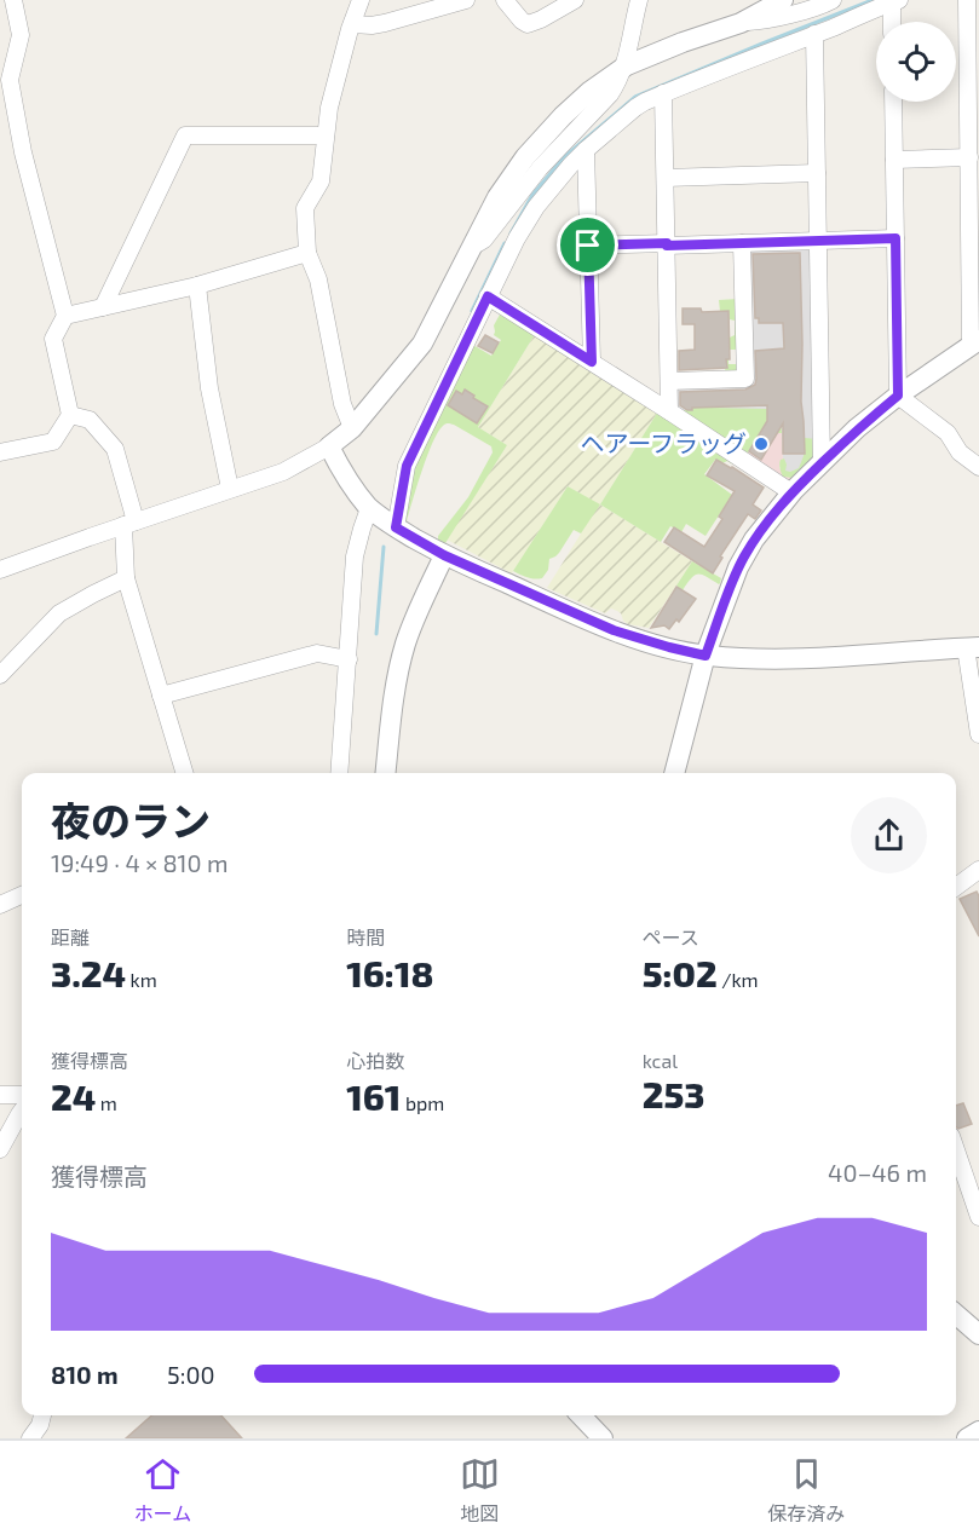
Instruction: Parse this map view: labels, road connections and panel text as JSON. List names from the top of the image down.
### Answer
{
  "places": ["ヘアーフラッグ"],
  "page": {
    "heading": ["夜のラン", "19:49 · 4 × 810 m"],
    "stats": [
      ["距離", "3.24 km"],
      ["時間", "16:18"],
      ["ペース", "5:02 /km"],
      ["獲得標高", "24 m"],
      ["心拍数", "161 bpm"],
      ["kcal", "253"]
    ],
    "chart": ["獲得標高", "40–46 m"],
    "list": [
      {
        "name": "810 m",
        "note": "5:00"
      }
    ],
    "tabs": ["ホーム", "地図", "保存済み"]
  }
}
